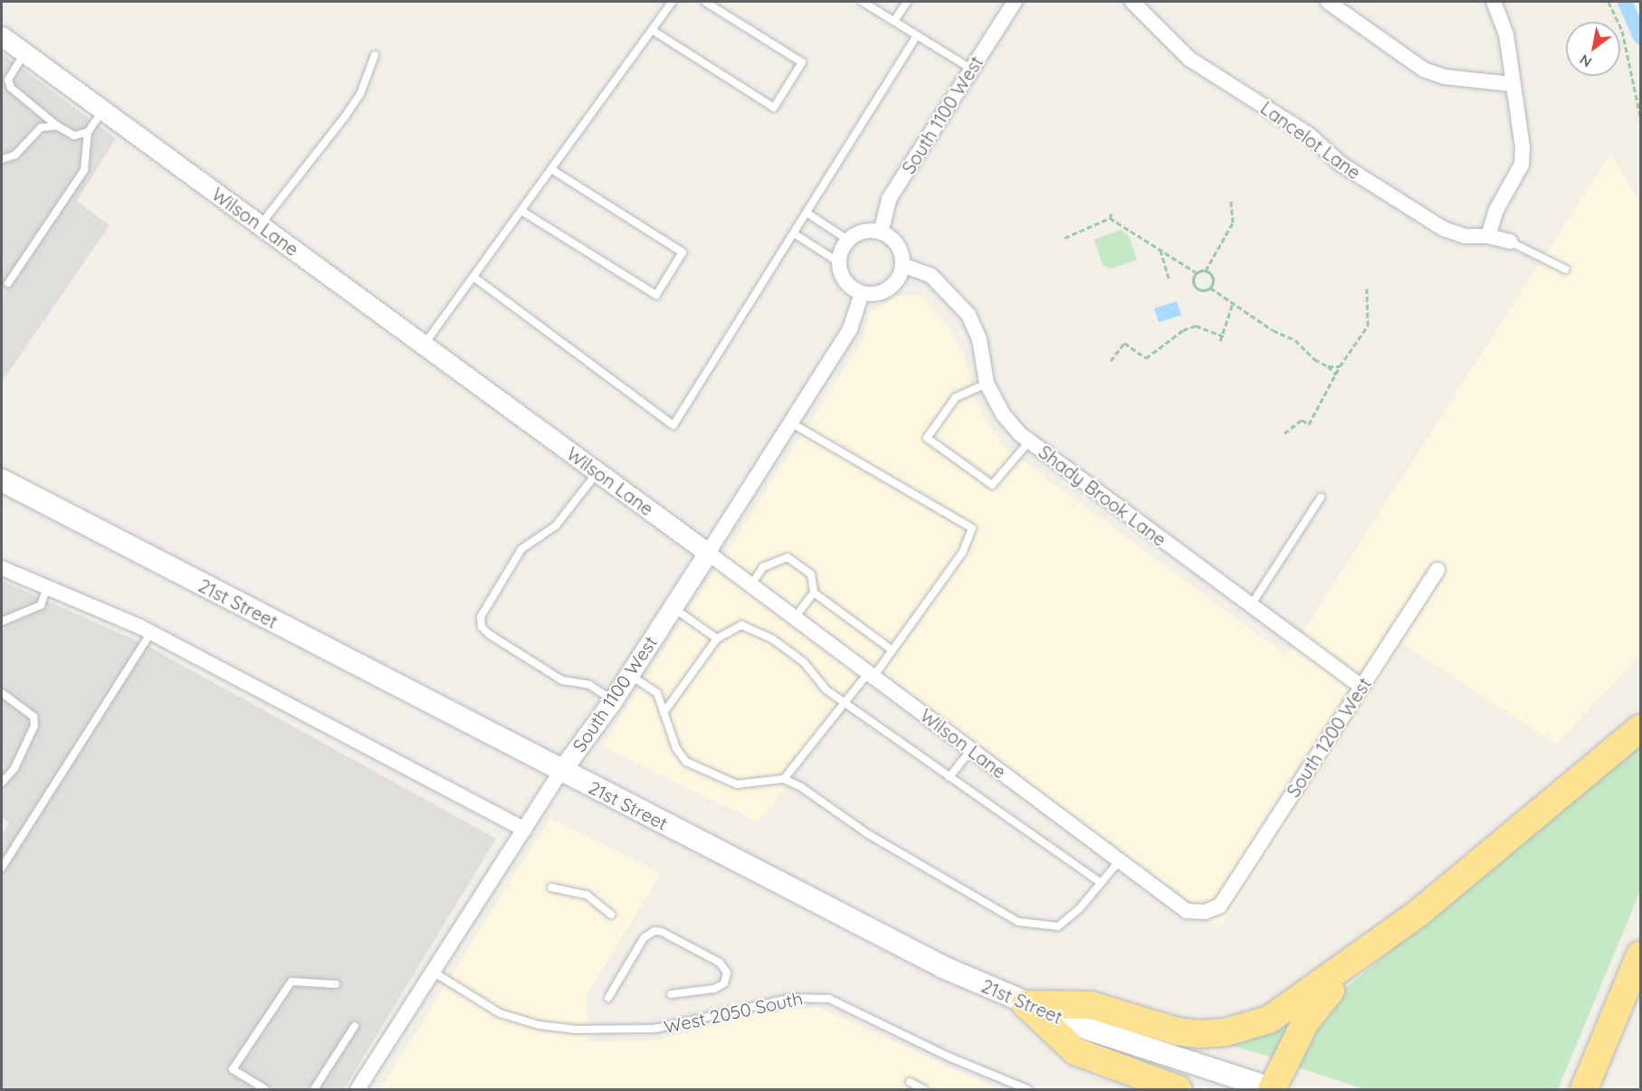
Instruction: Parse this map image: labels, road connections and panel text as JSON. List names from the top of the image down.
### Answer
{
  "streets": {
    "main road": ["21st Street"],
    "street": [
      "South 1100 West",
      "Lancelot Lane",
      "Wilson Lane",
      "Shady Brook Lane",
      "South 1200 West"
    ],
    "lane": ["West 2050 South"]
  },
  "crossings": [
    ["South 1100 West", "Wilson Lane"],
    ["South 1100 West", "Shady Brook Lane"],
    ["South 1100 West", "21st Street"],
    ["South 1100 West", "West 2050 South"],
    ["Wilson Lane", "South 1200 West"],
    ["Shady Brook Lane", "South 1200 West"]
  ],
  "north": "bottom left"
}
